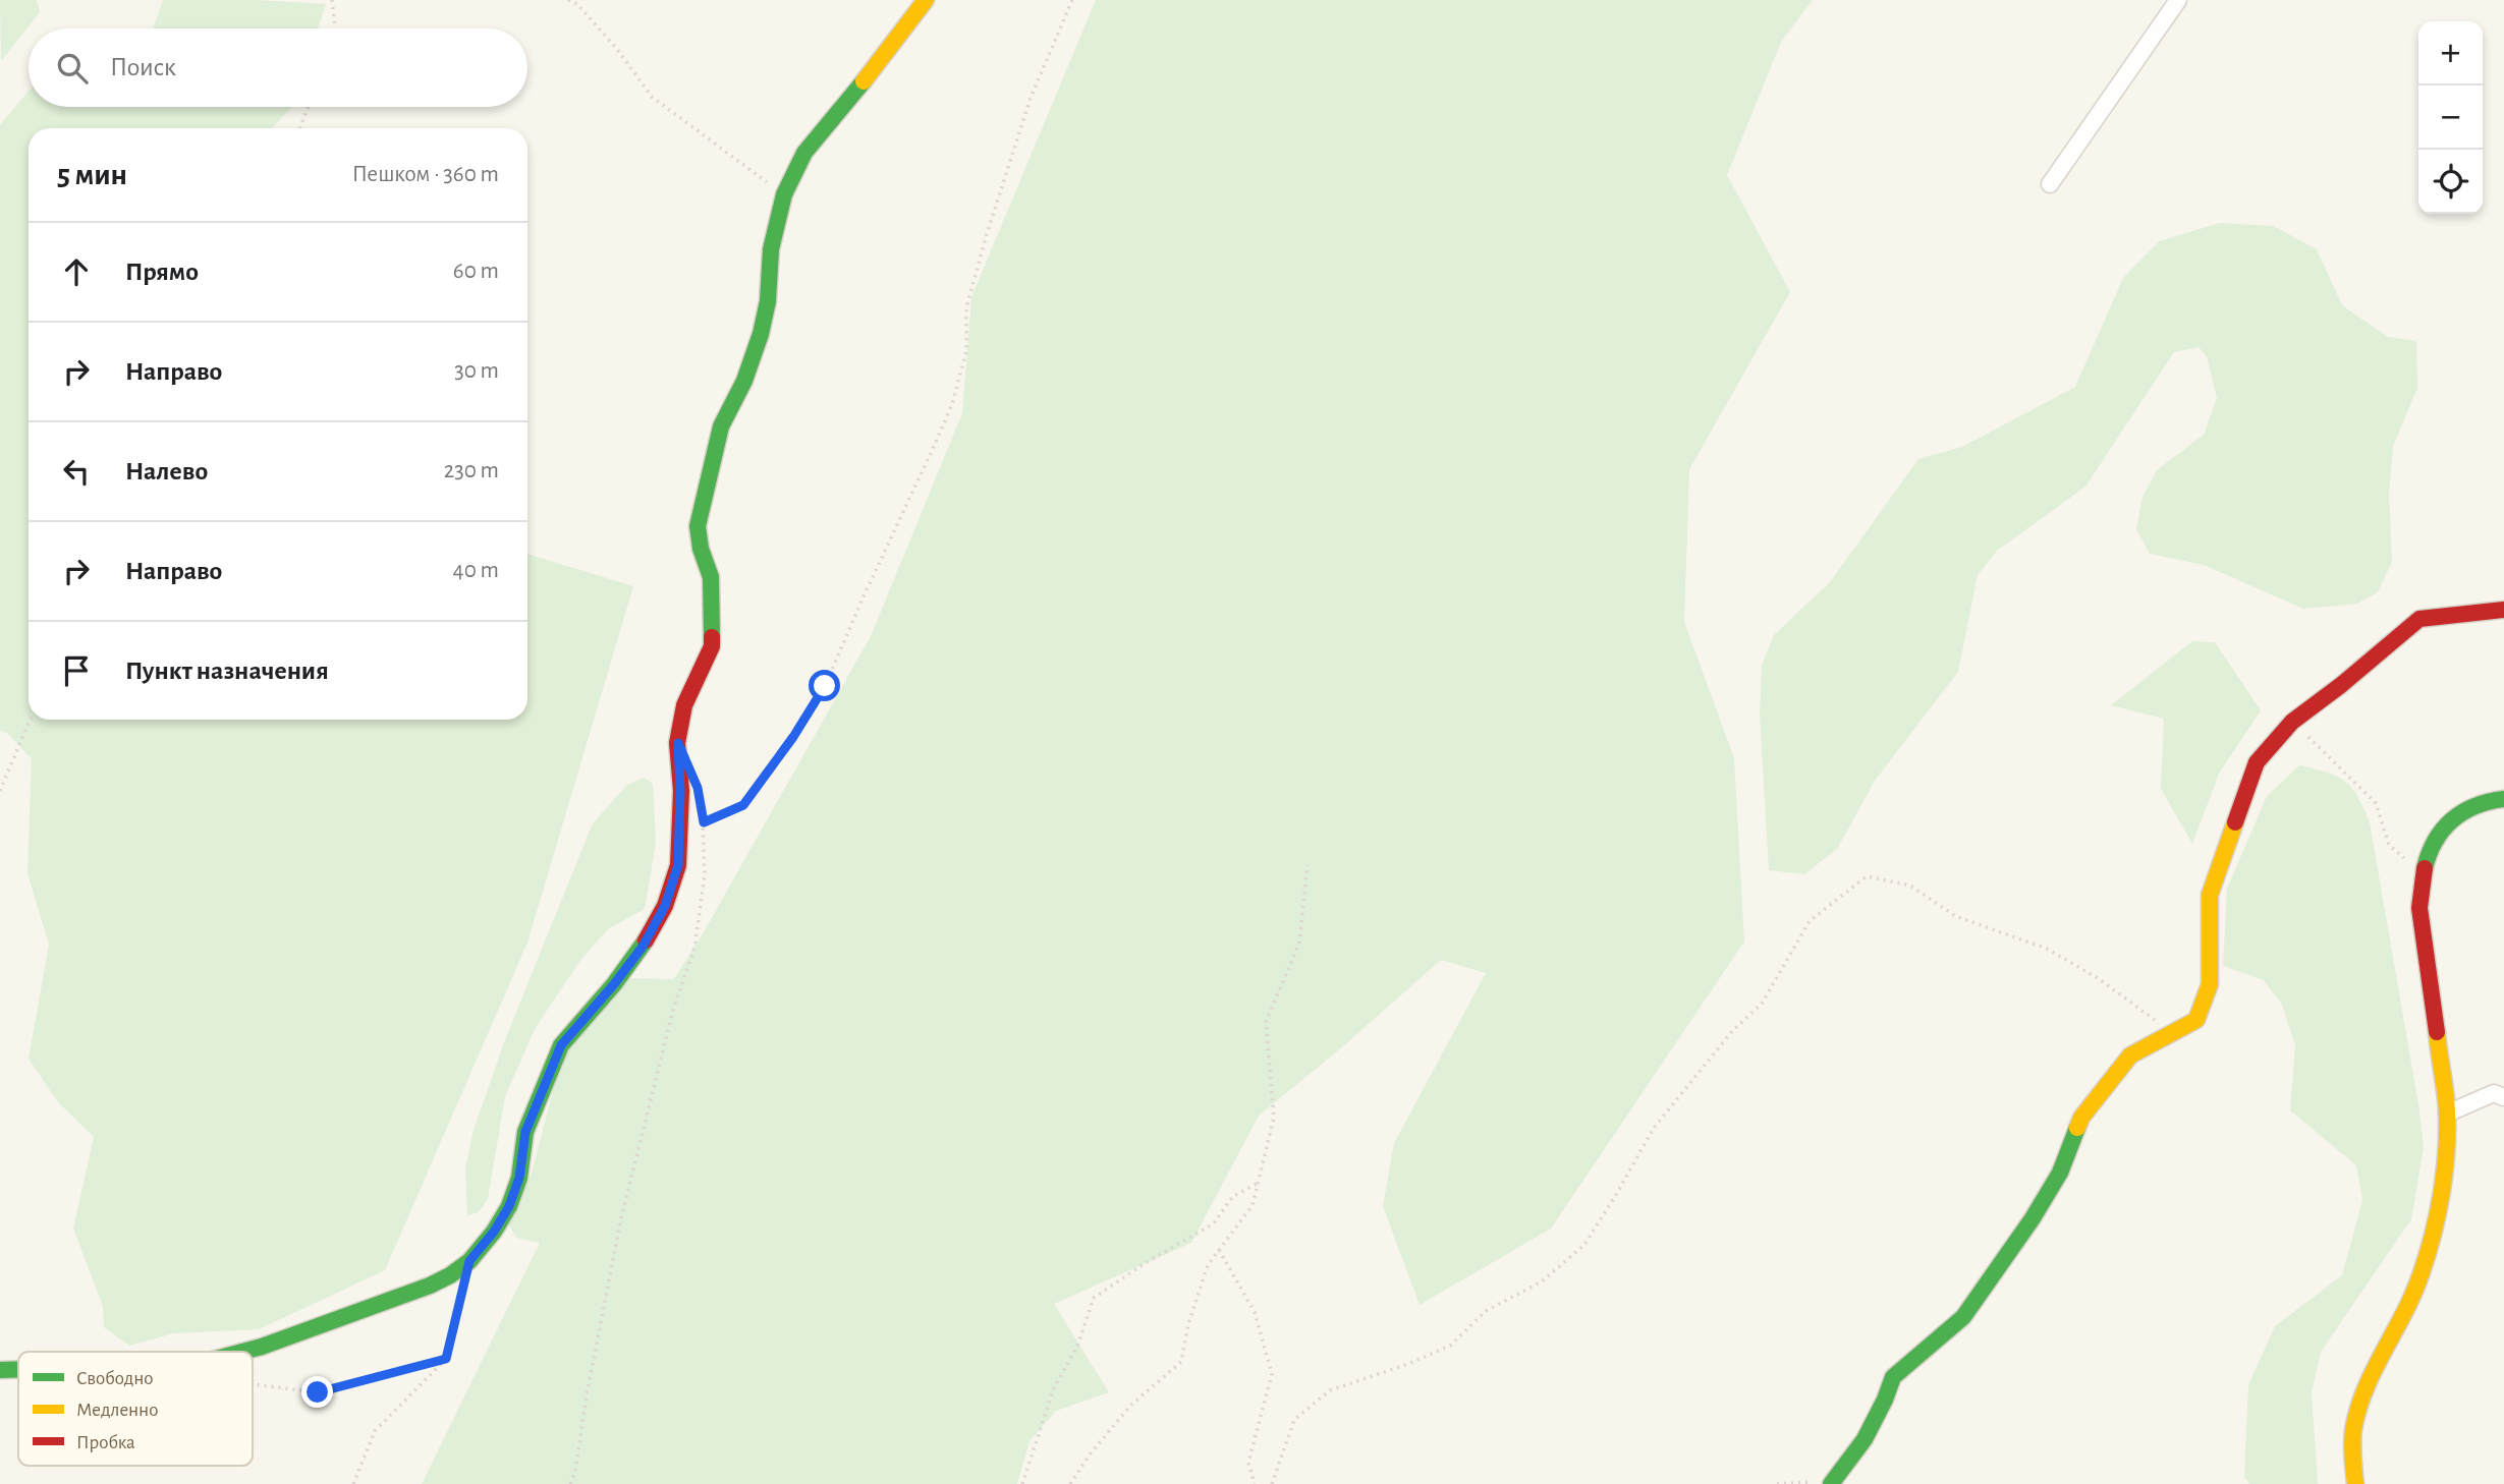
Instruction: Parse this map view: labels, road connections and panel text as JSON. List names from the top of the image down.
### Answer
{
  "legend": ["Свободно", "Медленно", "Пробка"],
  "page": {
    "map_buttons": ["+", "−"],
    "search": "Поиск",
    "heading": ["5 мин", "Пешком · 360 m"],
    "list": [
      ["Прямо", "60 m"],
      ["Направо", "30 m"],
      ["Налево", "230 m"],
      ["Направо", "40 m"],
      "Пункт назначения"
    ]
  }
}
